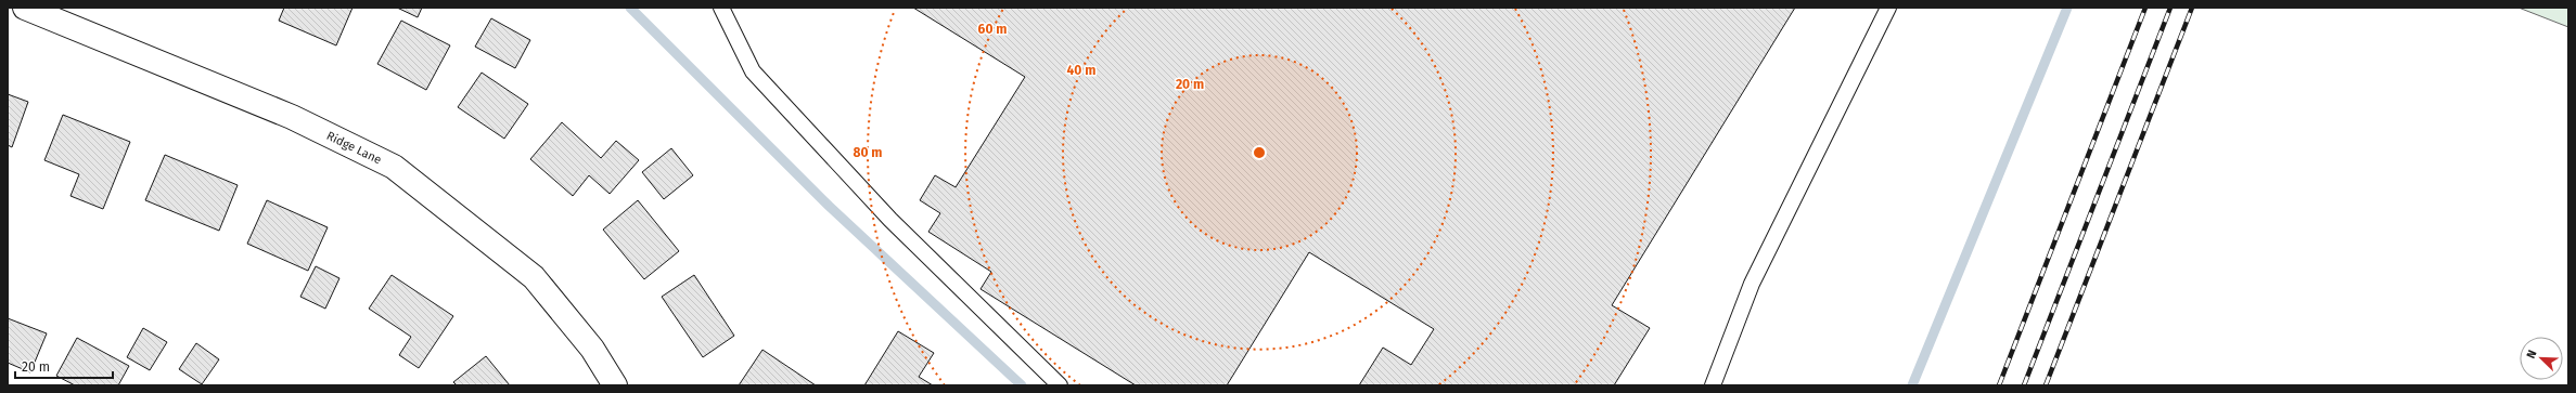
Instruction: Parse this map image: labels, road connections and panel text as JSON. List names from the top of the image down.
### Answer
{
  "streets": {
    "street": ["Ridge Lane"]
  },
  "scale_bar": "20 m",
  "north": "top left",
  "rings": [
    "60 m",
    "40 m",
    "20 m",
    "80 m"
  ]
}
